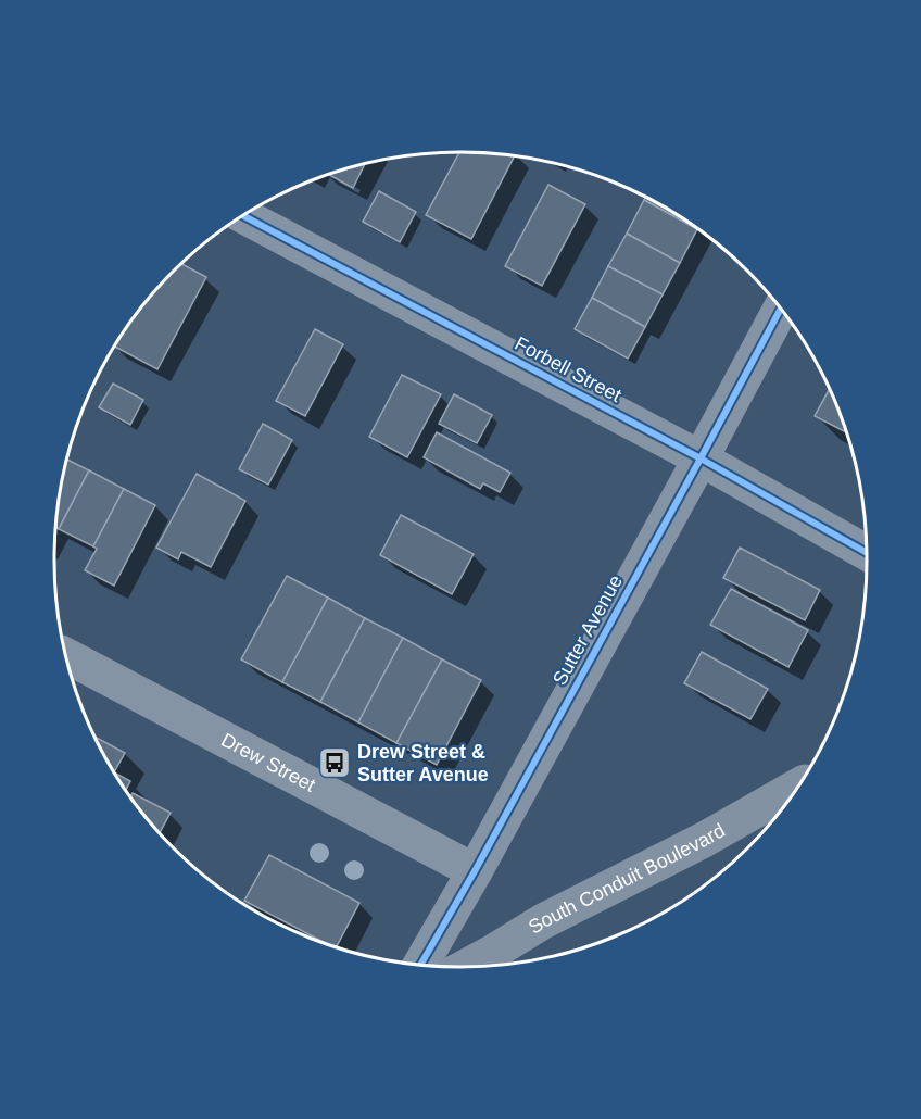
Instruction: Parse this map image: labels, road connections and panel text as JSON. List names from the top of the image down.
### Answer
{
  "streets": {
    "main road": ["South Conduit Boulevard"],
    "street": ["Forbell Street", "Sutter Avenue", "Drew Street"]
  },
  "crossings": [
    ["Forbell Street", "Sutter Avenue"],
    ["Sutter Avenue", "Drew Street"]
  ],
  "places": {
    "bus stop": ["Drew Street & Sutter Avenue"]
  }
}
